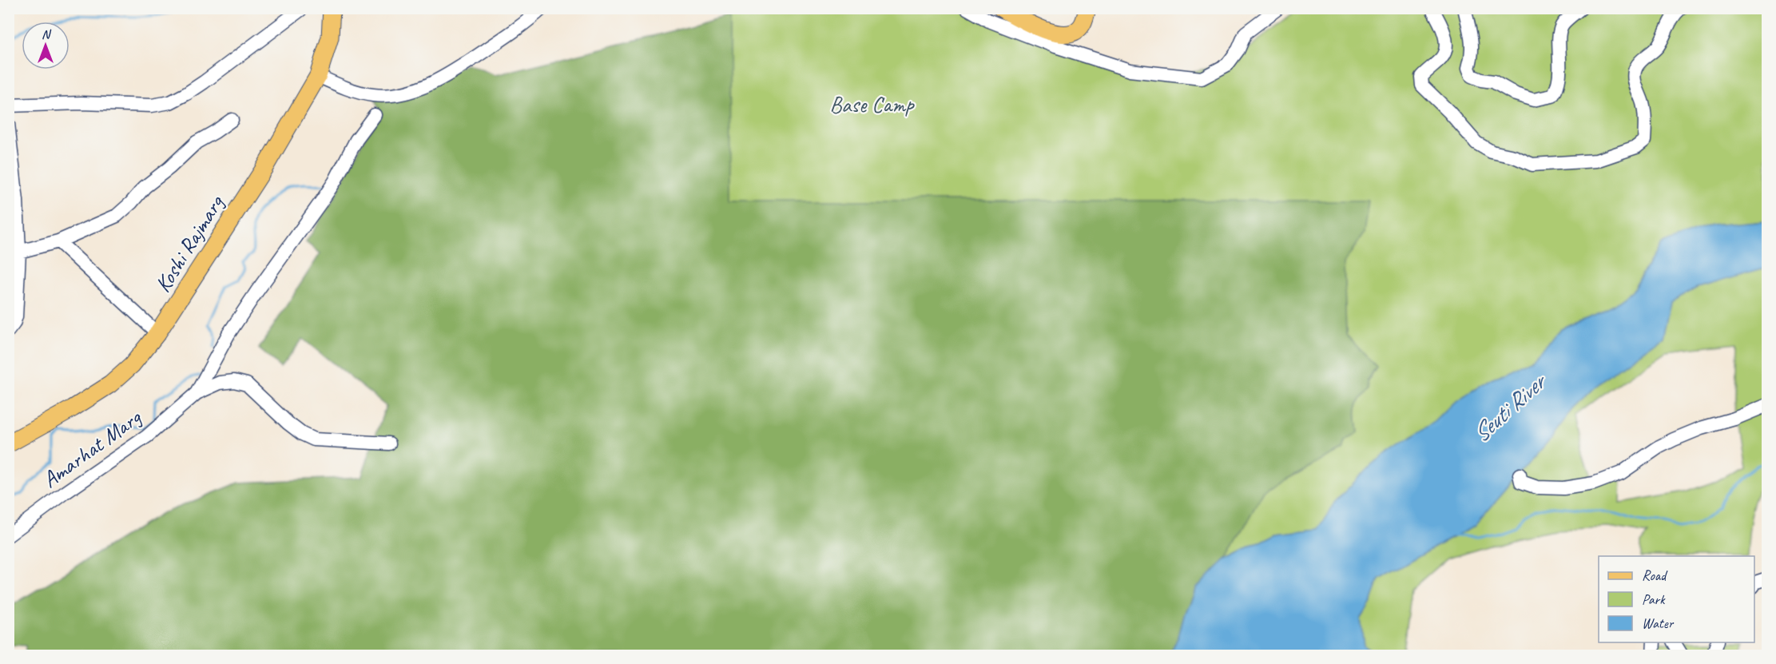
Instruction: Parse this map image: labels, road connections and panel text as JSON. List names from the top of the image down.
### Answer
{
  "streets": {
    "main road": ["Koshi Rajmarg"],
    "street": ["Amarhat Marg"]
  },
  "water": ["Seuti River"],
  "parks": ["Base Camp"],
  "legend": ["Road", "Park", "Water"],
  "north": "top"
}
